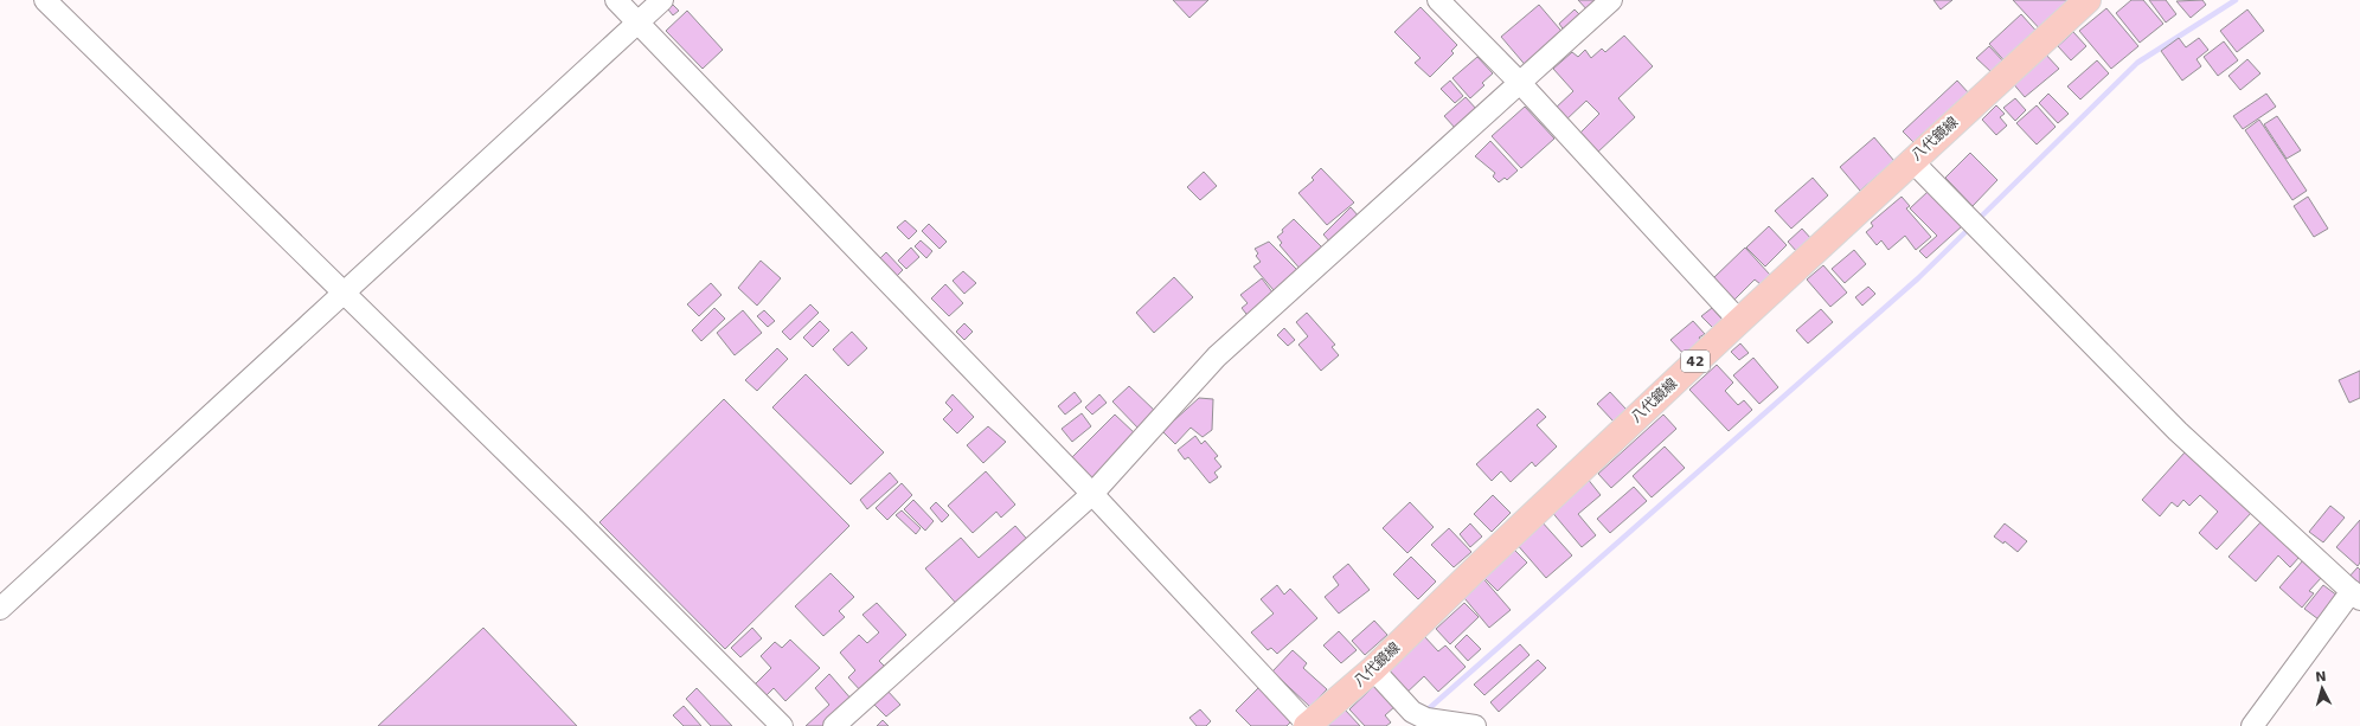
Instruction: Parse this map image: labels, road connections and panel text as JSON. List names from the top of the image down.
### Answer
{
  "streets": {
    "main road": ["八代鏡線", "42"]
  },
  "north": "top"
}
